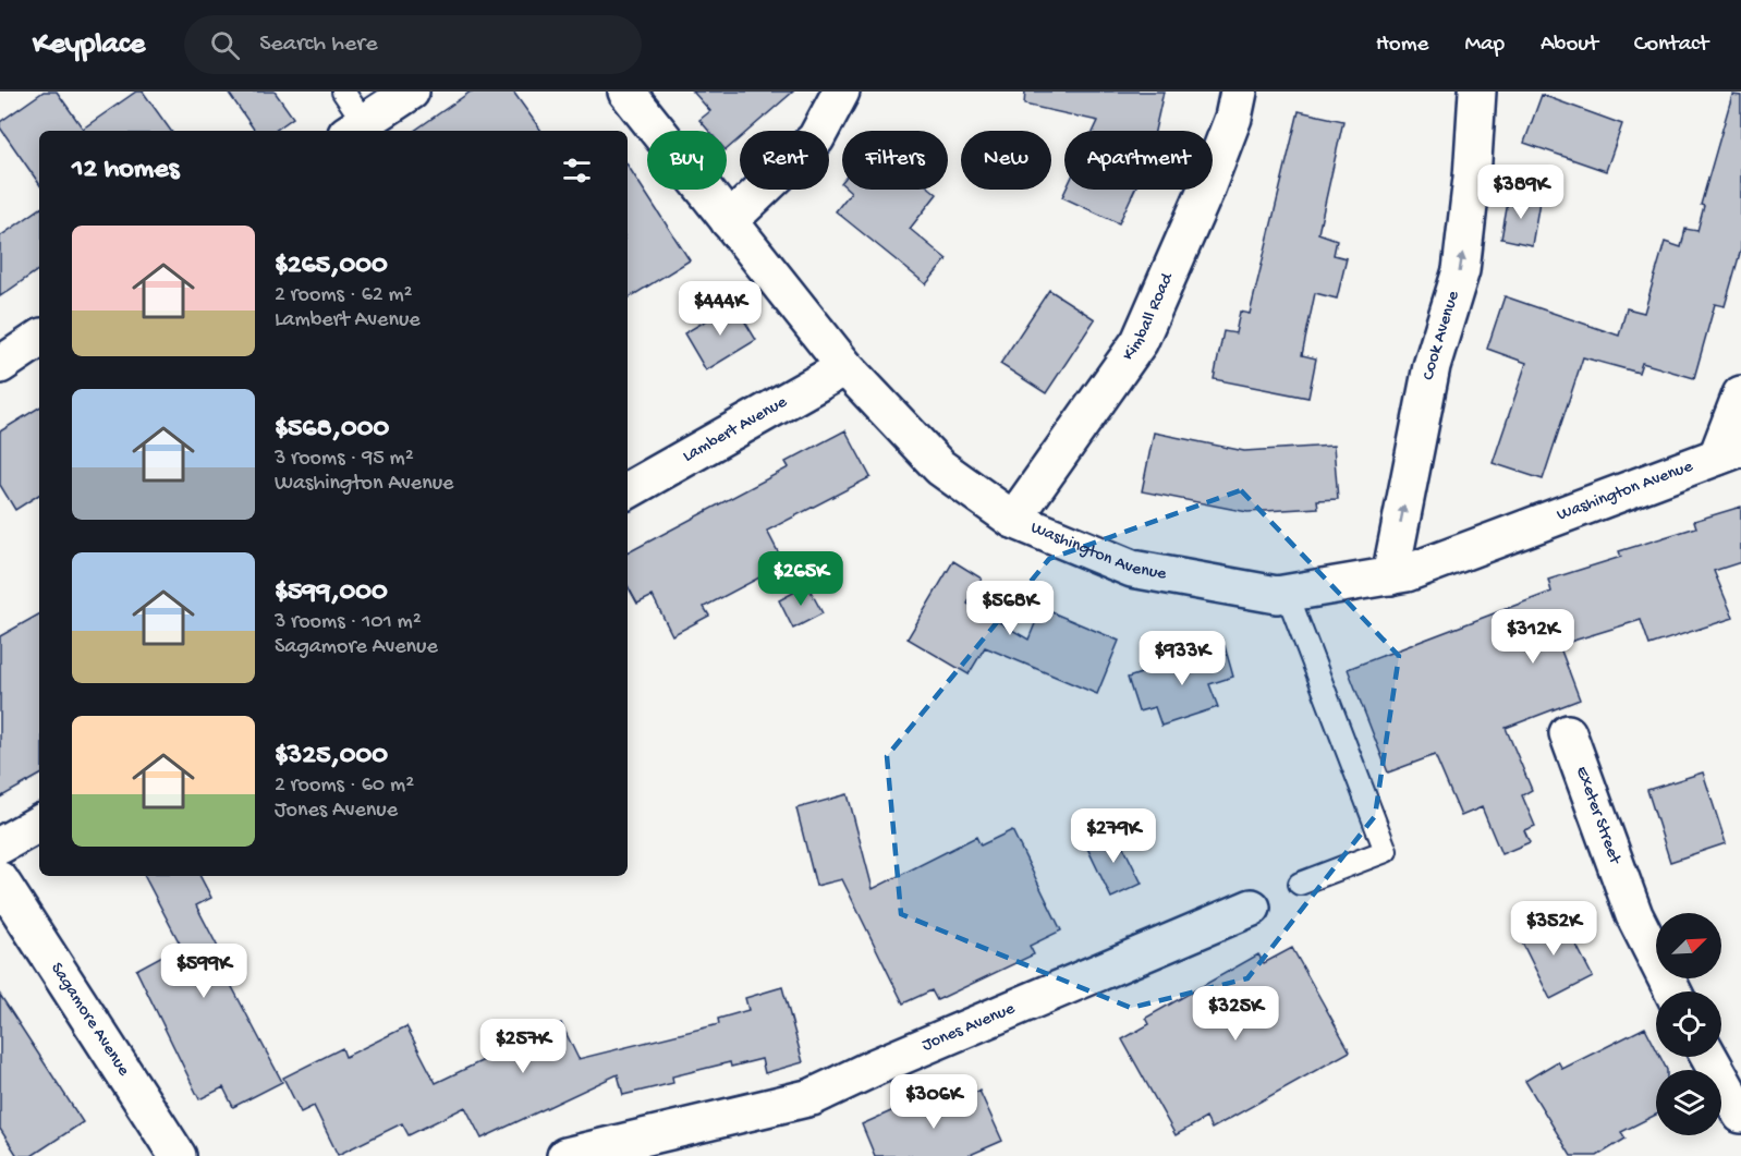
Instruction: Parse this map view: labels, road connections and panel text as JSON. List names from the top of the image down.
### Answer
{
  "streets": {
    "street": [
      "Kimball Road",
      "Cook Avenue",
      "Lambert Avenue",
      "Washington Avenue",
      "Exeter Street",
      "Sagamore Avenue",
      "Jones Avenue"
    ]
  },
  "crossings": [
    ["Kimball Road", "Washington Avenue"],
    ["Cook Avenue", "Washington Avenue"],
    ["Lambert Avenue", "Washington Avenue"]
  ],
  "one_way": ["Cook Avenue"],
  "north": "top right",
  "page": {
    "header": "Keyplace",
    "search": "Search here",
    "nav": [
      "Home",
      "Map",
      "About",
      "Contact"
    ],
    "chip": [
      "Buy",
      "Rent",
      "Filters",
      "New",
      "Apartment"
    ],
    "heading": "12 homes",
    "price": [
      "$389K",
      "$444K",
      "$265K",
      "$568K",
      "$312K",
      "$933K",
      "$279K",
      "$352K",
      "$599K",
      "$325K",
      "$257K",
      "$306K"
    ],
    "list": [
      {
        "name": "$265,000",
        "note": "2 rooms · 62 m² · Lambert Avenue"
      },
      {
        "name": "$568,000",
        "note": "3 rooms · 95 m² · Washington Avenue"
      },
      {
        "name": "$599,000",
        "note": "3 rooms · 101 m² · Sagamore Avenue"
      },
      {
        "name": "$325,000",
        "note": "2 rooms · 60 m² · Jones Avenue"
      }
    ]
  }
}
